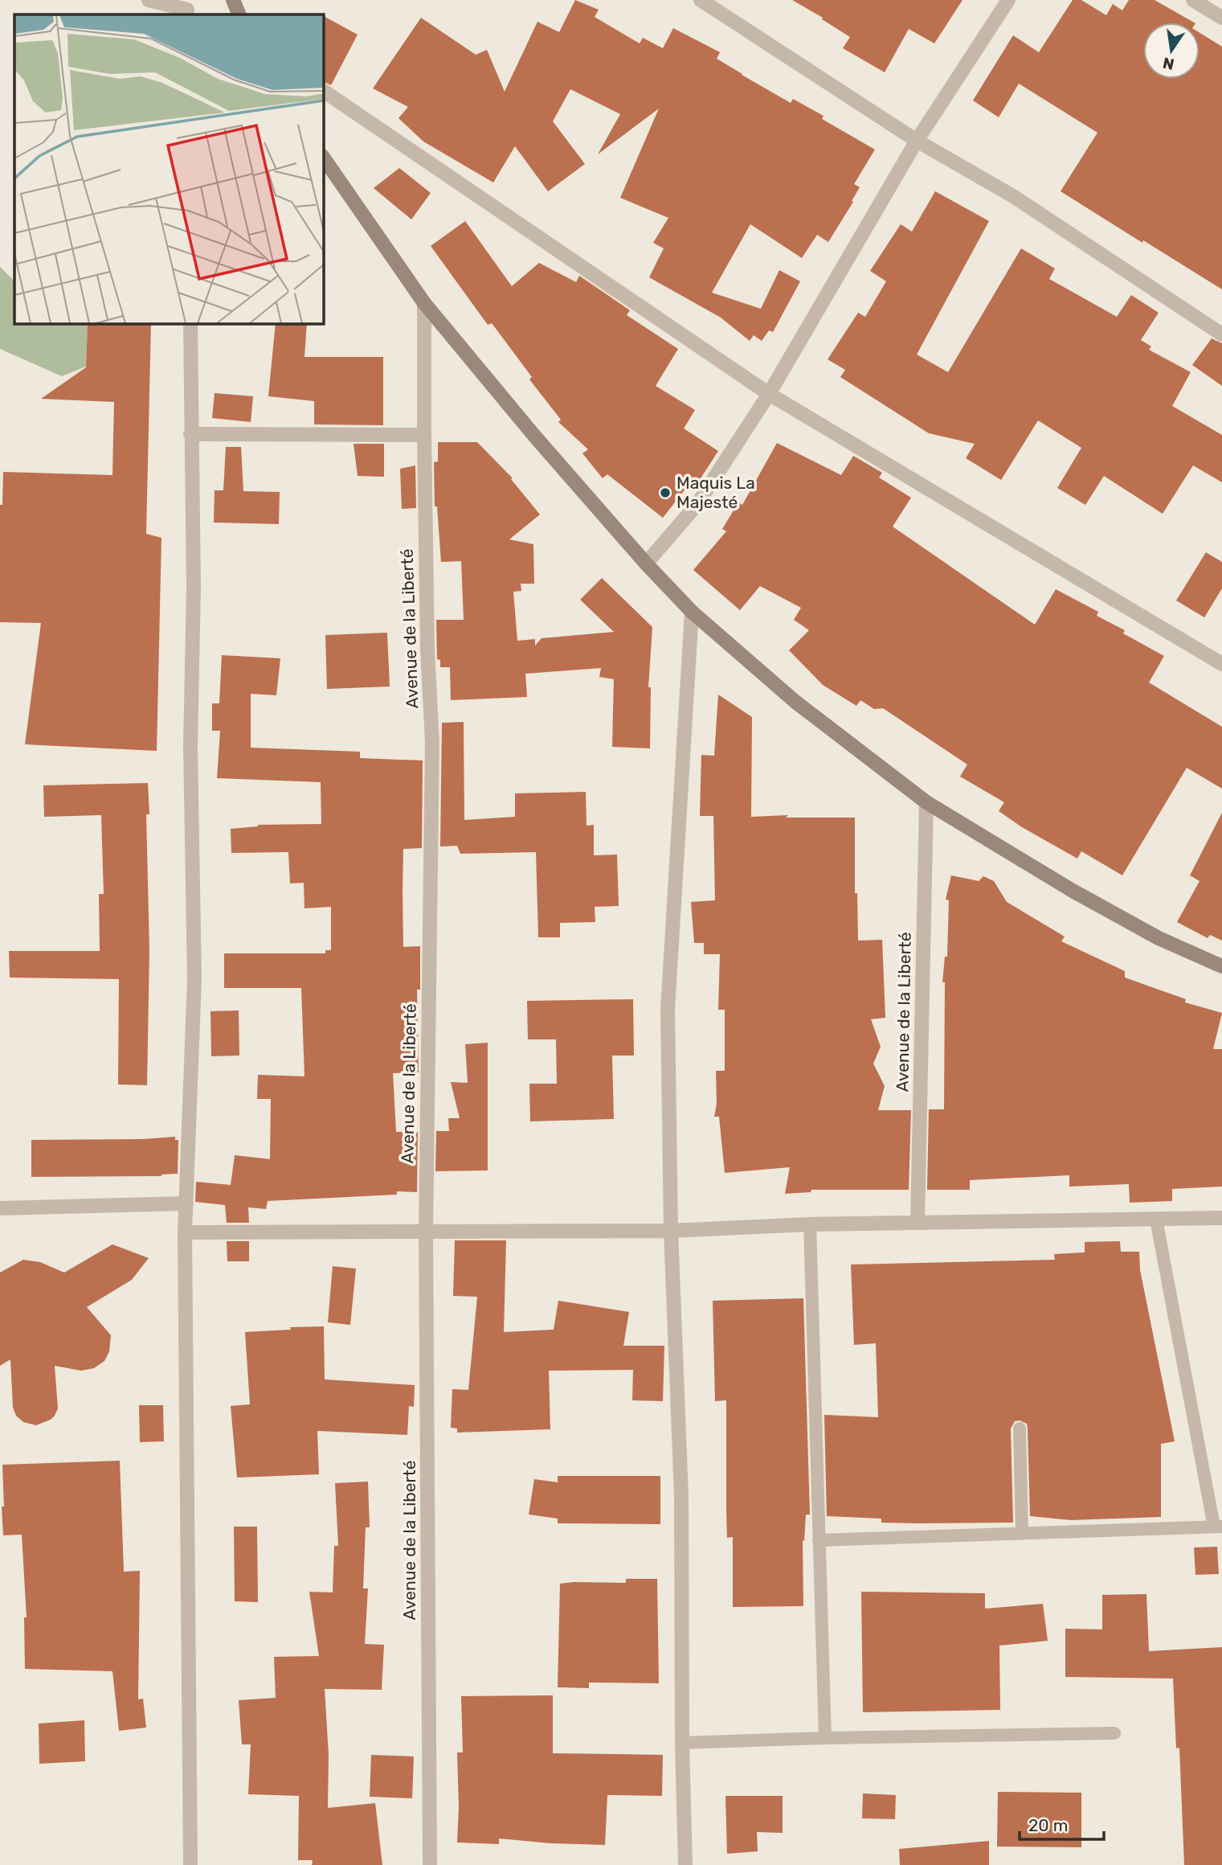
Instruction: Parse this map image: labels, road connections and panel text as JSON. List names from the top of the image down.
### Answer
{
  "streets": {
    "street": ["Avenue de la Liberté"]
  },
  "places": ["Maquis La Majesté"],
  "scale_bar": "20 m",
  "north": "bottom"
}
